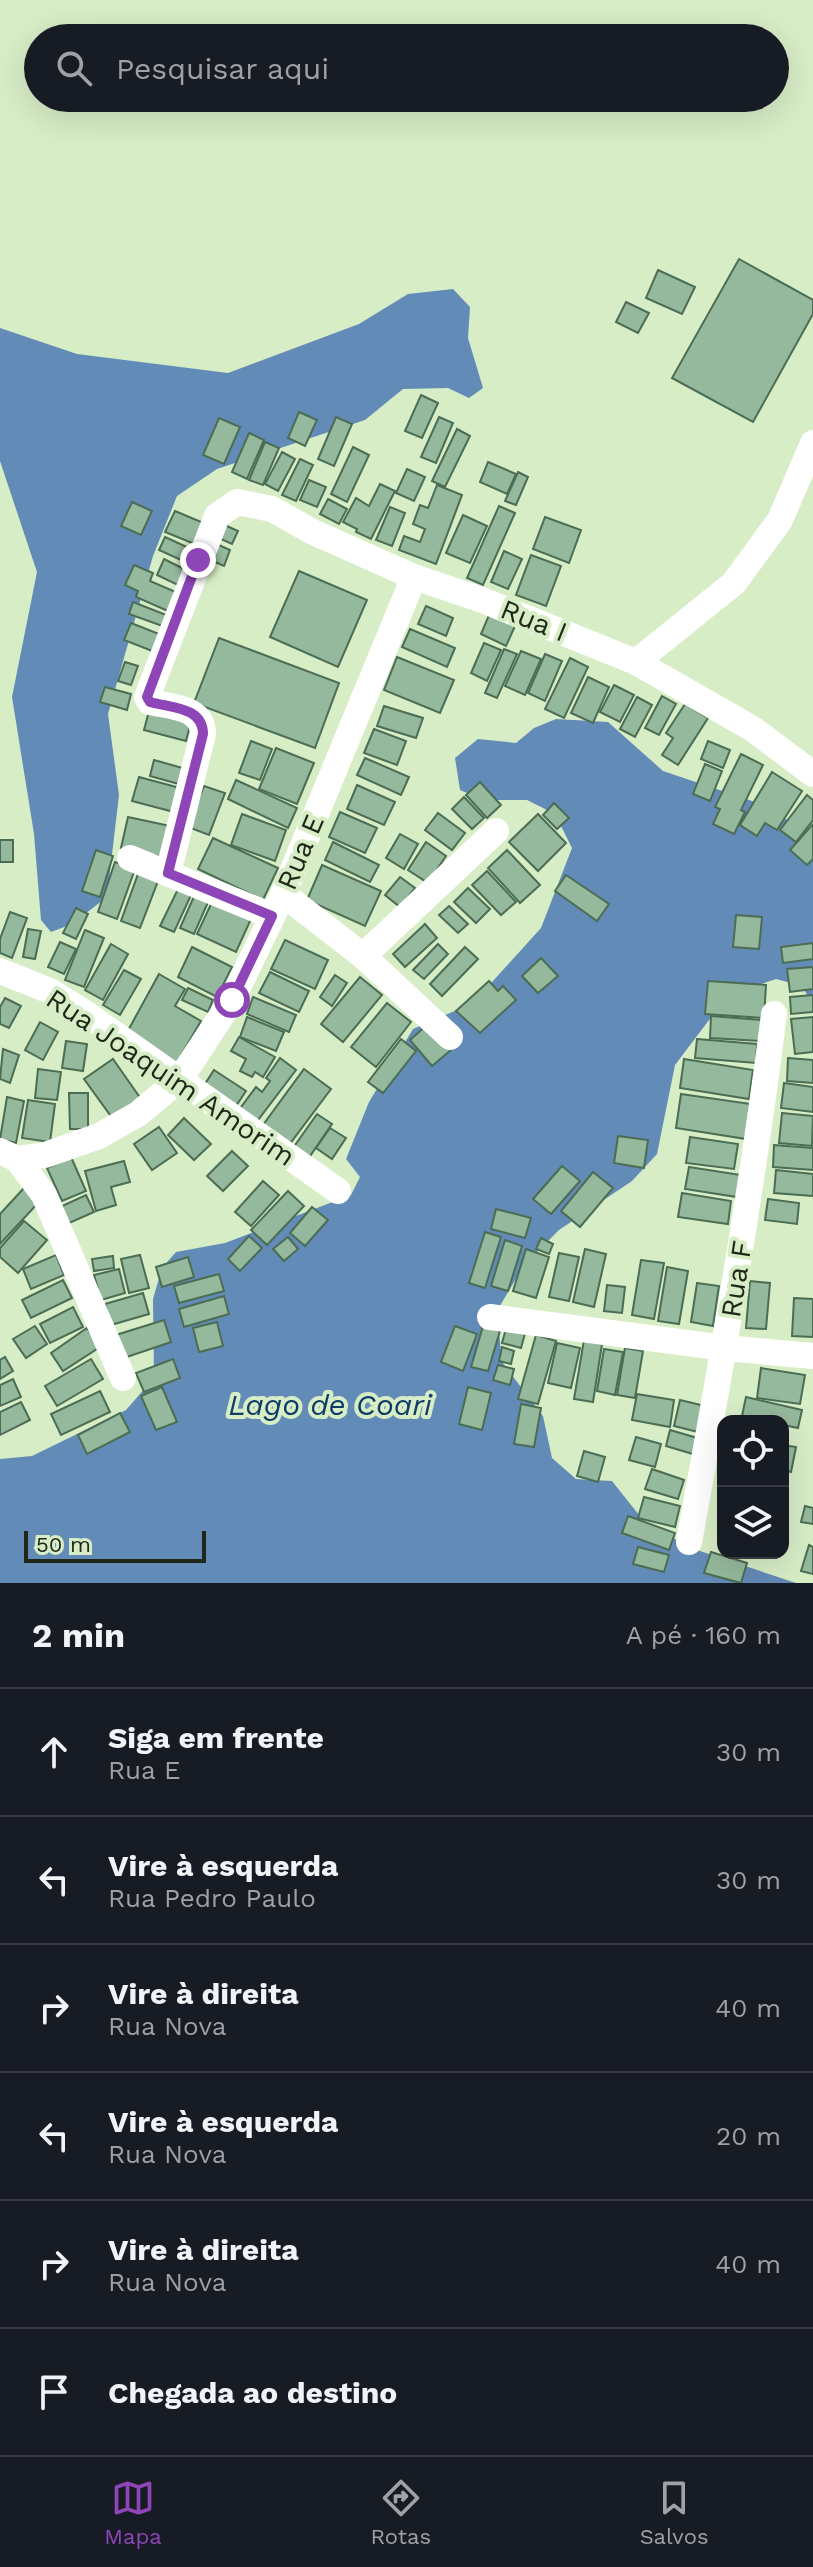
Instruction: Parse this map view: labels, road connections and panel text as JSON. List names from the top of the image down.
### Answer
{
  "streets": {
    "street": [
      "Rua I",
      "Rua E",
      "Rua Joaquim Amorim",
      "Rua F"
    ]
  },
  "crossings": [
    ["Rua I", "Rua E"],
    ["Rua E", "Rua Joaquim Amorim"]
  ],
  "water": ["Lago de Coari"],
  "scale_bar": "50 m",
  "page": {
    "search": "Pesquisar aqui",
    "scale": "50 m",
    "heading": ["2 min", "A pé · 160 m"],
    "list": [
      ["Siga em frente", "Rua E", "30 m"],
      ["Vire à esquerda", "Rua Pedro Paulo", "30 m"],
      ["Vire à direita", "Rua Nova", "40 m"],
      ["Vire à esquerda", "Rua Nova", "20 m"],
      ["Vire à direita", "Rua Nova", "40 m"],
      "Chegada ao destino"
    ],
    "nav": ["Mapa", "Rotas", "Salvos"]
  }
}
